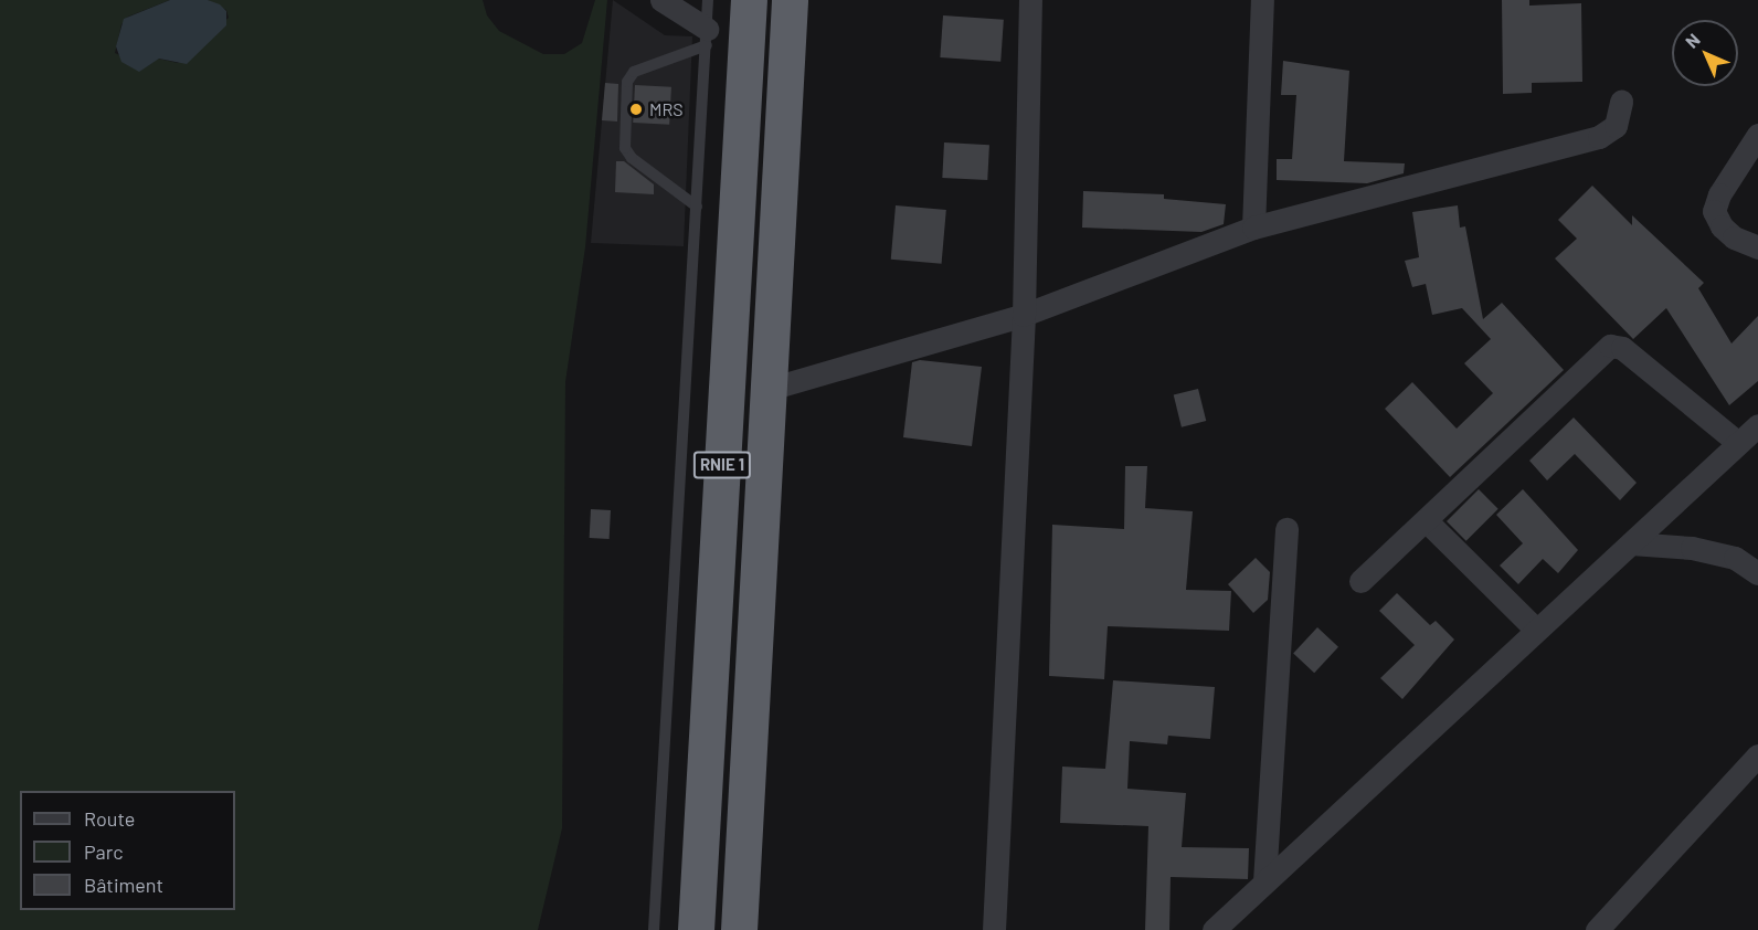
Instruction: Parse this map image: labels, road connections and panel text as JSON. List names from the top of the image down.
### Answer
{
  "streets": {
    "highway": ["RNIE 1"]
  },
  "places": ["MRS"],
  "legend": ["Route", "Parc", "Bâtiment"],
  "north": "top left"
}
